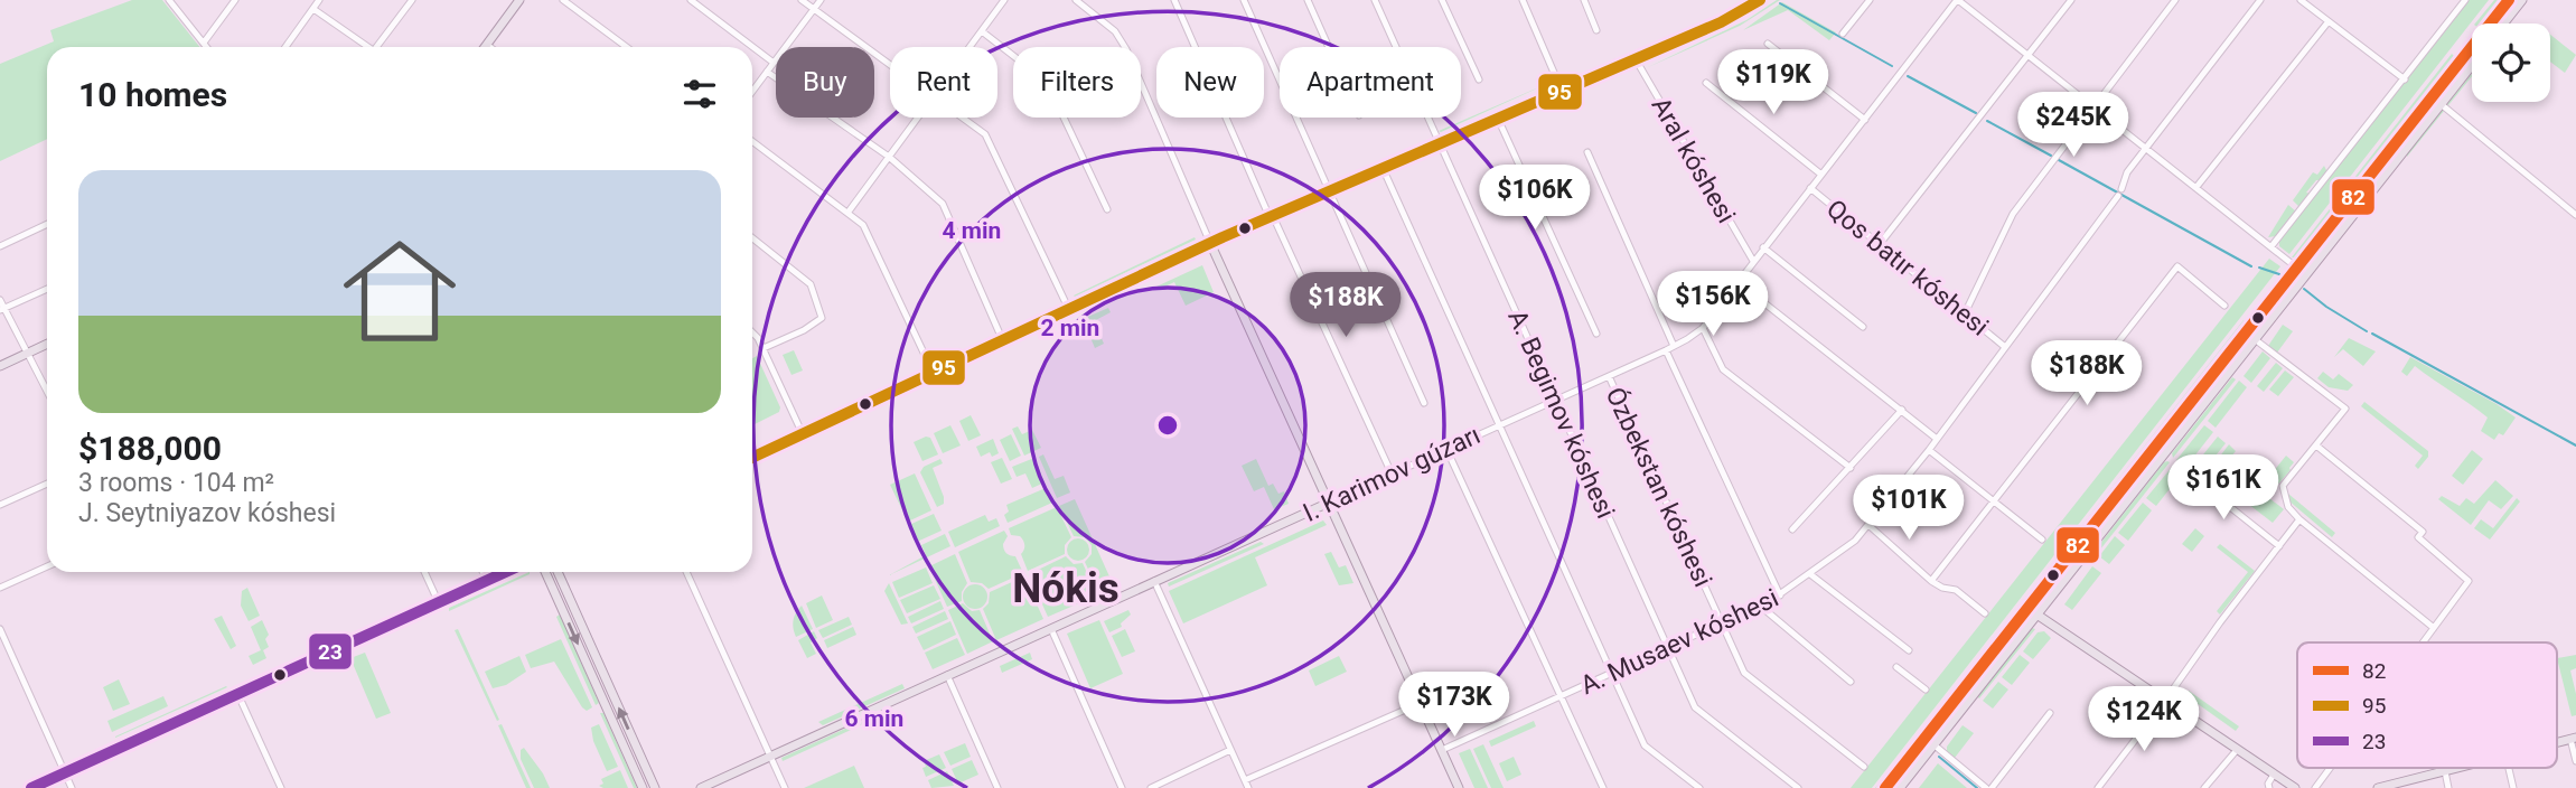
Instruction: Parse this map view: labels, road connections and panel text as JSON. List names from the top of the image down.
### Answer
{
  "streets": {
    "main road": ["I. Karimov gúzarı"],
    "street": [
      "Aral kóshesi",
      "Qos batır kóshesi",
      "A. Begimov kóshesi",
      "Ózbekstan kóshesi",
      "A. Musaev kóshesi"
    ]
  },
  "crossings": [
    ["Aral kóshesi", "I. Karimov gúzarı"],
    ["Qos batır kóshesi", "I. Karimov gúzarı"],
    ["Qos batır kóshesi", "A. Musaev kóshesi"],
    ["A. Begimov kóshesi", "I. Karimov gúzarı"],
    ["A. Begimov kóshesi", "A. Musaev kóshesi"],
    ["I. Karimov gúzarı", "Ózbekstan kóshesi"],
    ["Ózbekstan kóshesi", "A. Musaev kóshesi"]
  ],
  "districts": ["Nókis"],
  "lines": ["transit line 82", "transit line 95", "transit line 23"],
  "legend": ["82", "95", "23"],
  "page": {
    "chip": [
      "Buy",
      "Rent",
      "Filters",
      "New",
      "Apartment"
    ],
    "heading": "10 homes",
    "price": [
      "$119K",
      "$245K",
      "$106K",
      "$156K",
      "$188K",
      "$188K",
      "$161K",
      "$101K",
      "$173K",
      "$124K"
    ],
    "list": [
      {
        "name": "$188,000",
        "note": "3 rooms · 104 m² · J. Seytniyazov kóshesi"
      }
    ]
  },
  "rings": ["4 min", "2 min", "6 min"]
}
